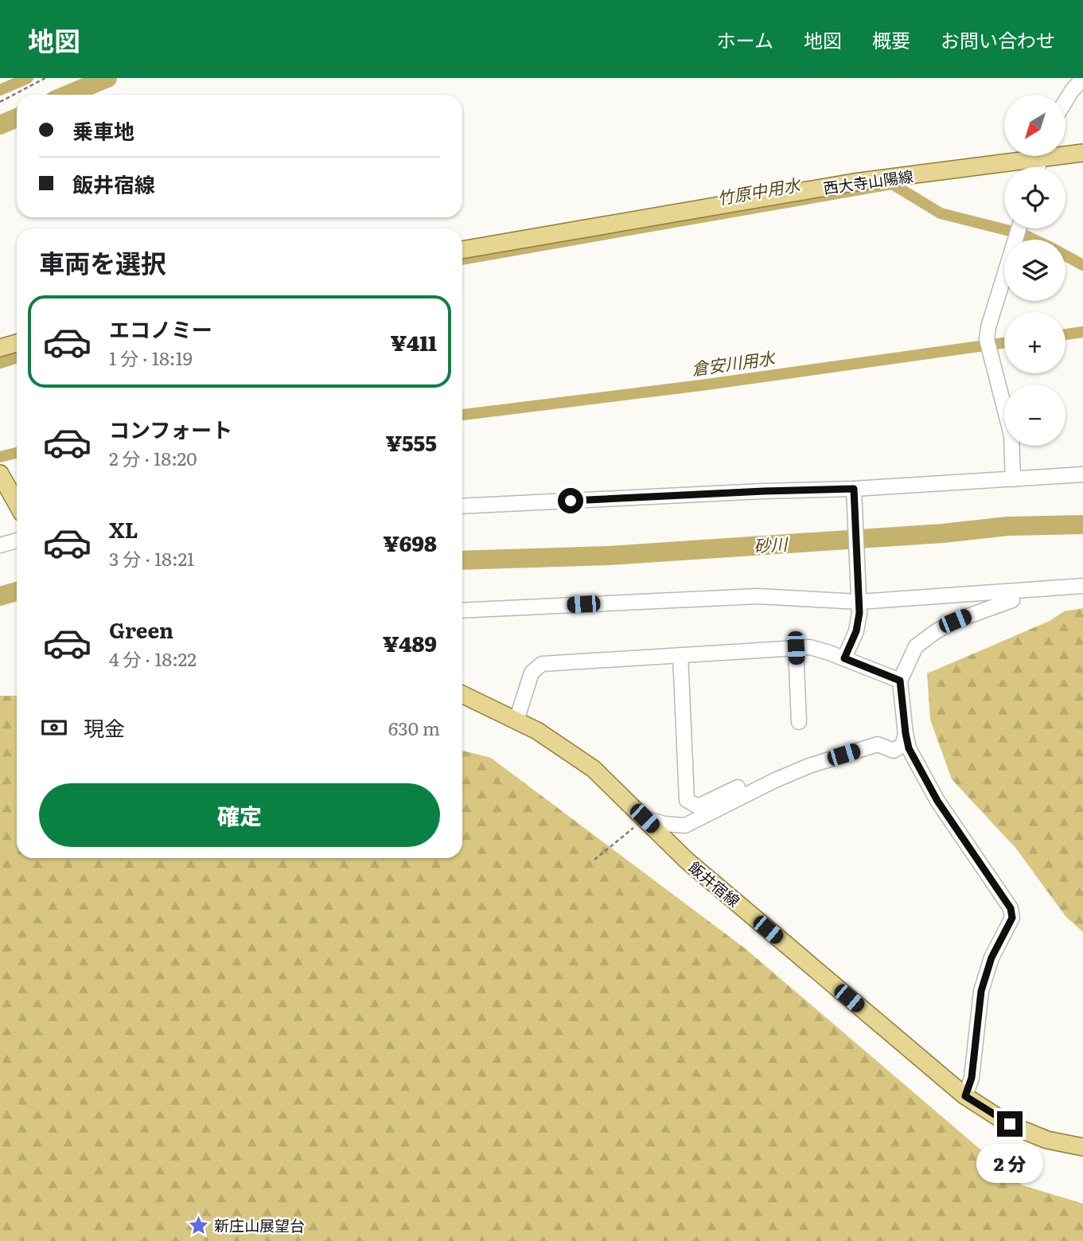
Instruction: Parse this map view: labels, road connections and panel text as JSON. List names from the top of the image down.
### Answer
{
  "streets": {
    "main road": ["西大寺山陽線", "飯井宿線"]
  },
  "water": ["竹原中用水", "倉安川用水", "砂川"],
  "places": {
    "place": ["新庄山展望台"]
  },
  "north": "bottom left",
  "page": {
    "header": "地図",
    "nav": [
      "ホーム",
      "地図",
      "概要",
      "お問い合わせ"
    ],
    "map_buttons": ["+", "−"],
    "banner": ["乗車地", "飯井宿線"],
    "heading": "車両を選択",
    "list": [
      {
        "name": "エコノミー",
        "note": "1 分 · 18:19",
        "value": "¥411"
      },
      {
        "name": "コンフォート",
        "note": "2 分 · 18:20",
        "value": "¥555"
      },
      {
        "name": "XL",
        "note": "3 分 · 18:21",
        "value": "¥698"
      },
      {
        "name": "Green",
        "note": "4 分 · 18:22",
        "value": "¥489"
      }
    ],
    "pay": ["現金", "630 m"],
    "buttons": "確定",
    "bubble": "2 分"
  }
}
